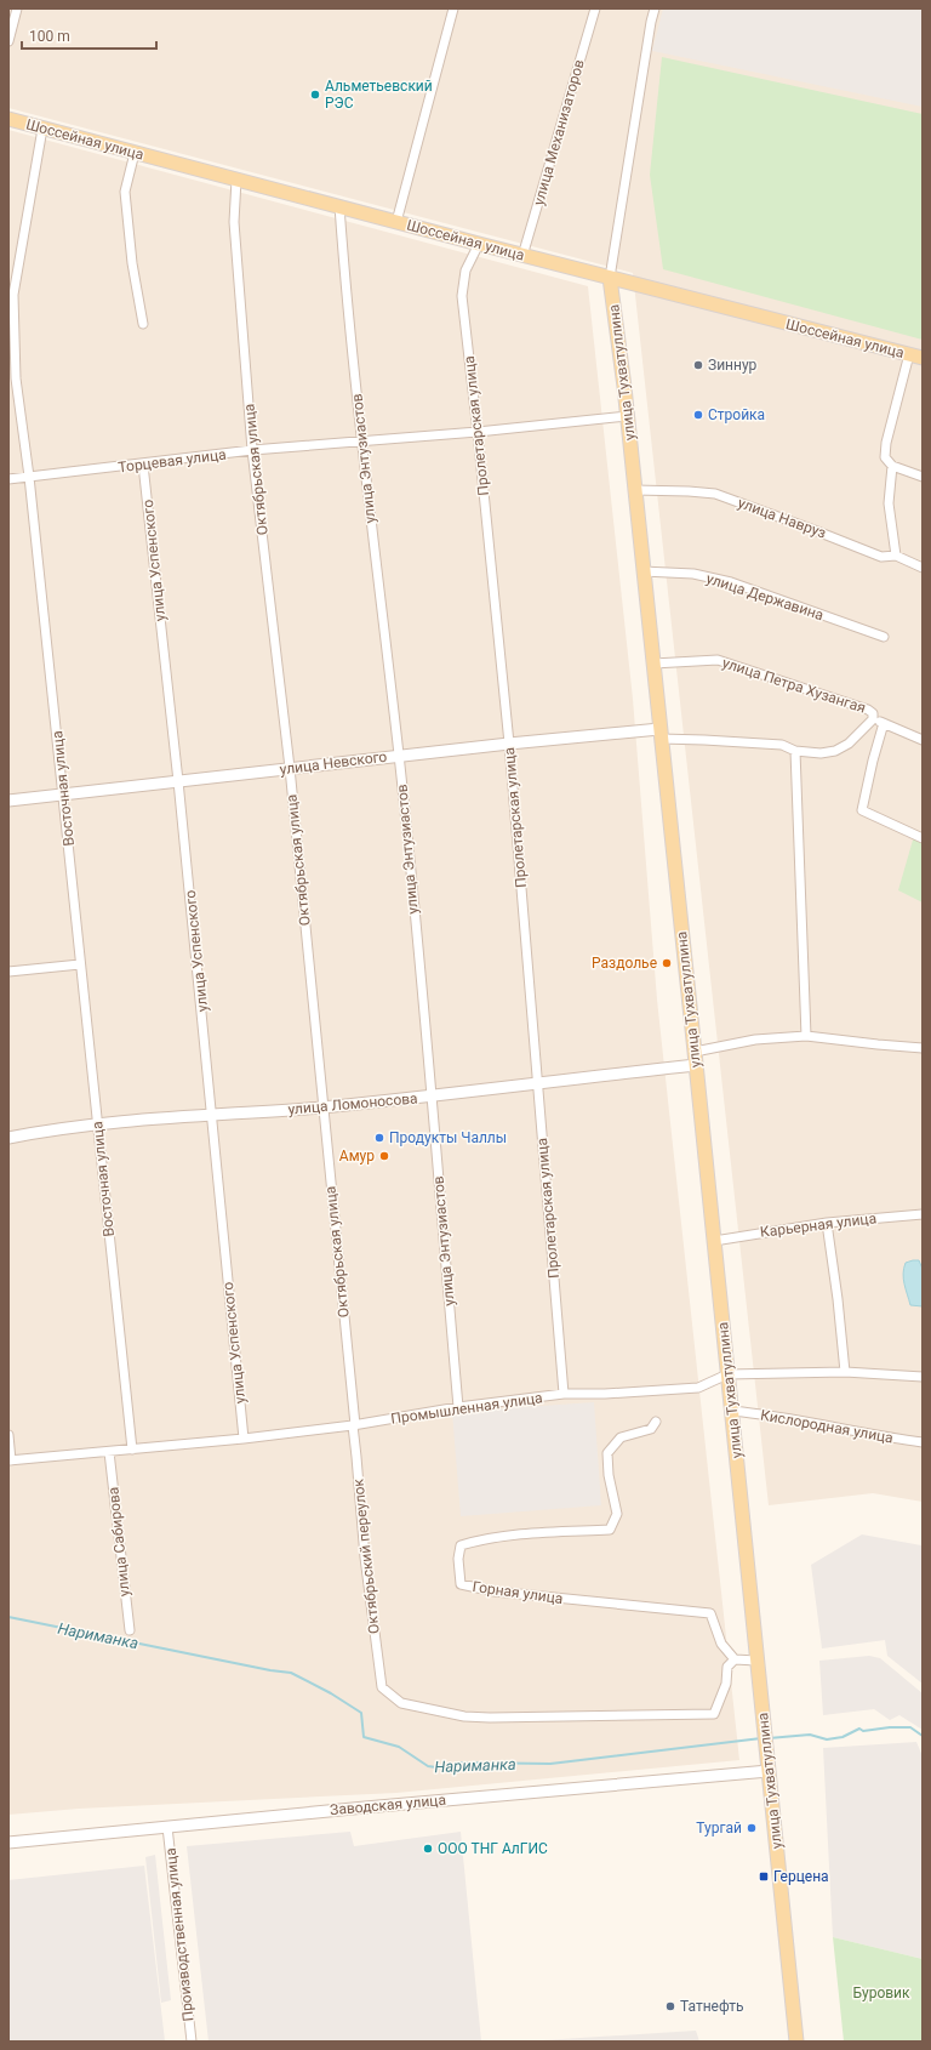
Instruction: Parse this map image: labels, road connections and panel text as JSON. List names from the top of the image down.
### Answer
{
  "streets": {
    "main road": ["Шоссейная улица", "улица Тухватуллина"],
    "street": [
      "улица Механизаторов",
      "Пролетарская улица",
      "улица Энтузиастов",
      "Торцевая улица",
      "Октябрьская улица",
      "улица Навруз",
      "улица Успенского",
      "улица Державина",
      "улица Петра Хузангая",
      "улица Невского",
      "Восточная улица",
      "улица Ломоносова",
      "Карьерная улица",
      "Промышленная улица",
      "Кислородная улица",
      "улица Сабирова",
      "Октябрьский переулок",
      "Горная улица",
      "Заводская улица",
      "Производственная улица"
    ]
  },
  "crossings": [
    ["улица Механизаторов", "Шоссейная улица"],
    ["Шоссейная улица", "улица Тухватуллина"],
    ["Шоссейная улица", "Пролетарская улица"],
    ["Шоссейная улица", "улица Энтузиастов"],
    ["Шоссейная улица", "Октябрьская улица"],
    ["Шоссейная улица", "Восточная улица"],
    ["улица Тухватуллина", "Торцевая улица"],
    ["улица Тухватуллина", "улица Навруз"],
    ["улица Тухватуллина", "улица Державина"],
    ["улица Тухватуллина", "улица Петра Хузангая"],
    ["улица Тухватуллина", "улица Невского"],
    ["улица Тухватуллина", "улица Ломоносова"],
    ["улица Тухватуллина", "Карьерная улица"],
    ["улица Тухватуллина", "Промышленная улица"],
    ["улица Тухватуллина", "Кислородная улица"],
    ["улица Тухватуллина", "Заводская улица"],
    ["Пролетарская улица", "Торцевая улица"],
    ["Пролетарская улица", "улица Невского"],
    ["Пролетарская улица", "улица Ломоносова"],
    ["Пролетарская улица", "Промышленная улица"],
    ["улица Энтузиастов", "Торцевая улица"],
    ["улица Энтузиастов", "улица Невского"],
    ["улица Энтузиастов", "улица Ломоносова"],
    ["улица Энтузиастов", "Промышленная улица"],
    ["Торцевая улица", "Октябрьская улица"],
    ["Торцевая улица", "улица Успенского"],
    ["Торцевая улица", "Восточная улица"],
    ["Октябрьская улица", "улица Невского"],
    ["Октябрьская улица", "улица Ломоносова"],
    ["Октябрьская улица", "Промышленная улица"],
    ["Октябрьская улица", "Октябрьский переулок"],
    ["улица Успенского", "улица Невского"],
    ["улица Успенского", "улица Ломоносова"],
    ["улица Успенского", "Промышленная улица"],
    ["улица Невского", "Восточная улица"],
    ["Восточная улица", "улица Ломоносова"],
    ["Восточная улица", "Промышленная улица"],
    ["Промышленная улица", "улица Сабирова"],
    ["Промышленная улица", "Октябрьский переулок"],
    ["Октябрьский переулок", "Горная улица"],
    ["Заводская улица", "Производственная улица"]
  ],
  "water": ["Нариманка"],
  "parks": ["Буровик"],
  "places": {
    "other": [
      "Альметьевский РЭС",
      "Зиннур",
      "Стройка",
      "Раздолье",
      "Продукты Чаллы",
      "Амур",
      "Тургай",
      "ООО ТНГ АлГИС",
      "Татнефть"
    ],
    "transit": ["Герцена"]
  },
  "scale_bar": "100 m"
}
